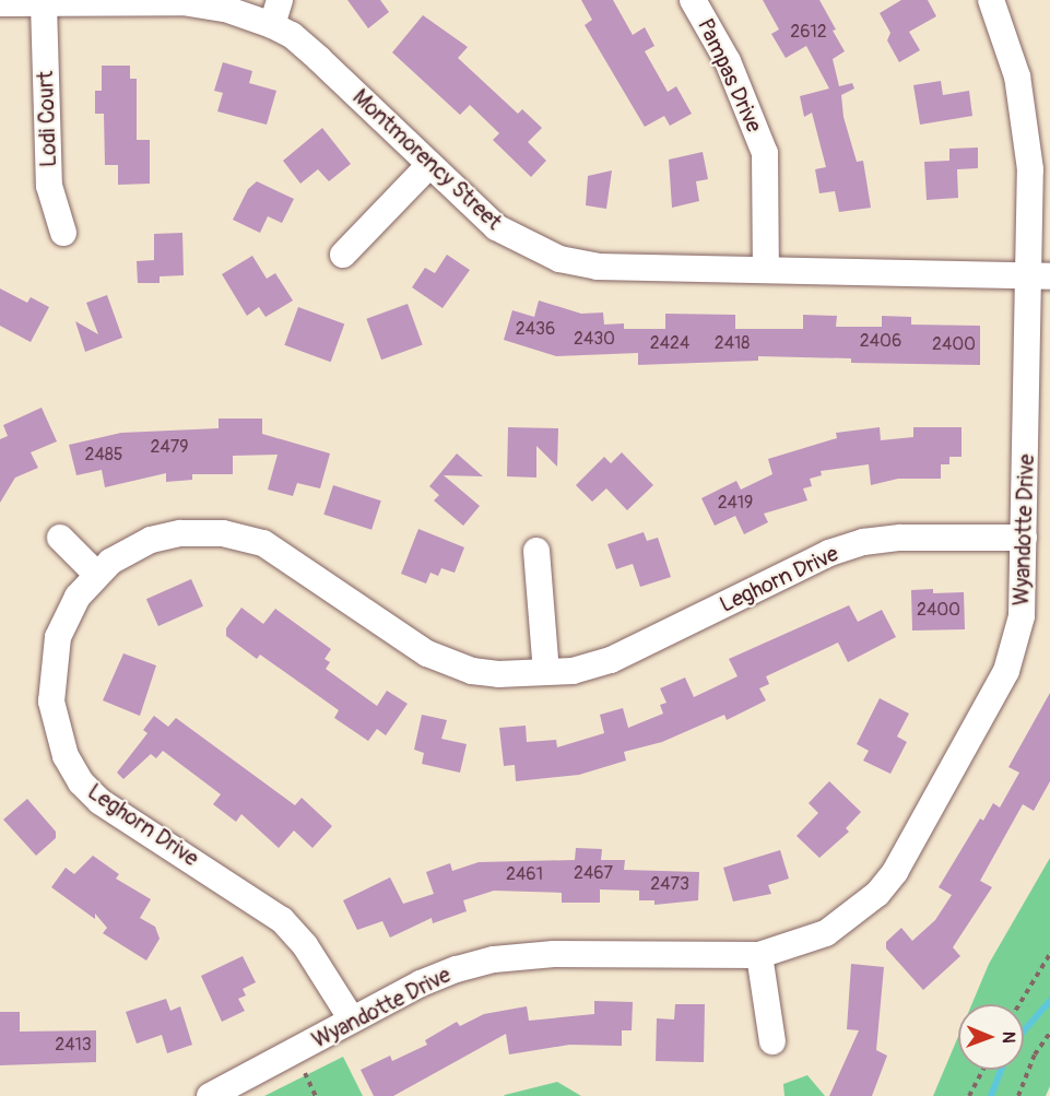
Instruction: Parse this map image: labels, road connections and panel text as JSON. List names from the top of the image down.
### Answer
{
  "streets": {
    "street": [
      "Pampas Drive",
      "Lodi Court",
      "Montmorency Street",
      "Wyandotte Drive",
      "Leghorn Drive"
    ]
  },
  "crossings": [
    ["Pampas Drive", "Montmorency Street"],
    ["Lodi Court", "Montmorency Street"],
    ["Montmorency Street", "Wyandotte Drive"],
    ["Wyandotte Drive", "Leghorn Drive"]
  ],
  "house_numbers": [
    "2612",
    "2436",
    "2430",
    "2406",
    "2424",
    "2418",
    "2400",
    "2479",
    "2485",
    "2419",
    "2400",
    "2467",
    "2461",
    "2473",
    "2413"
  ],
  "north": "right"
}
